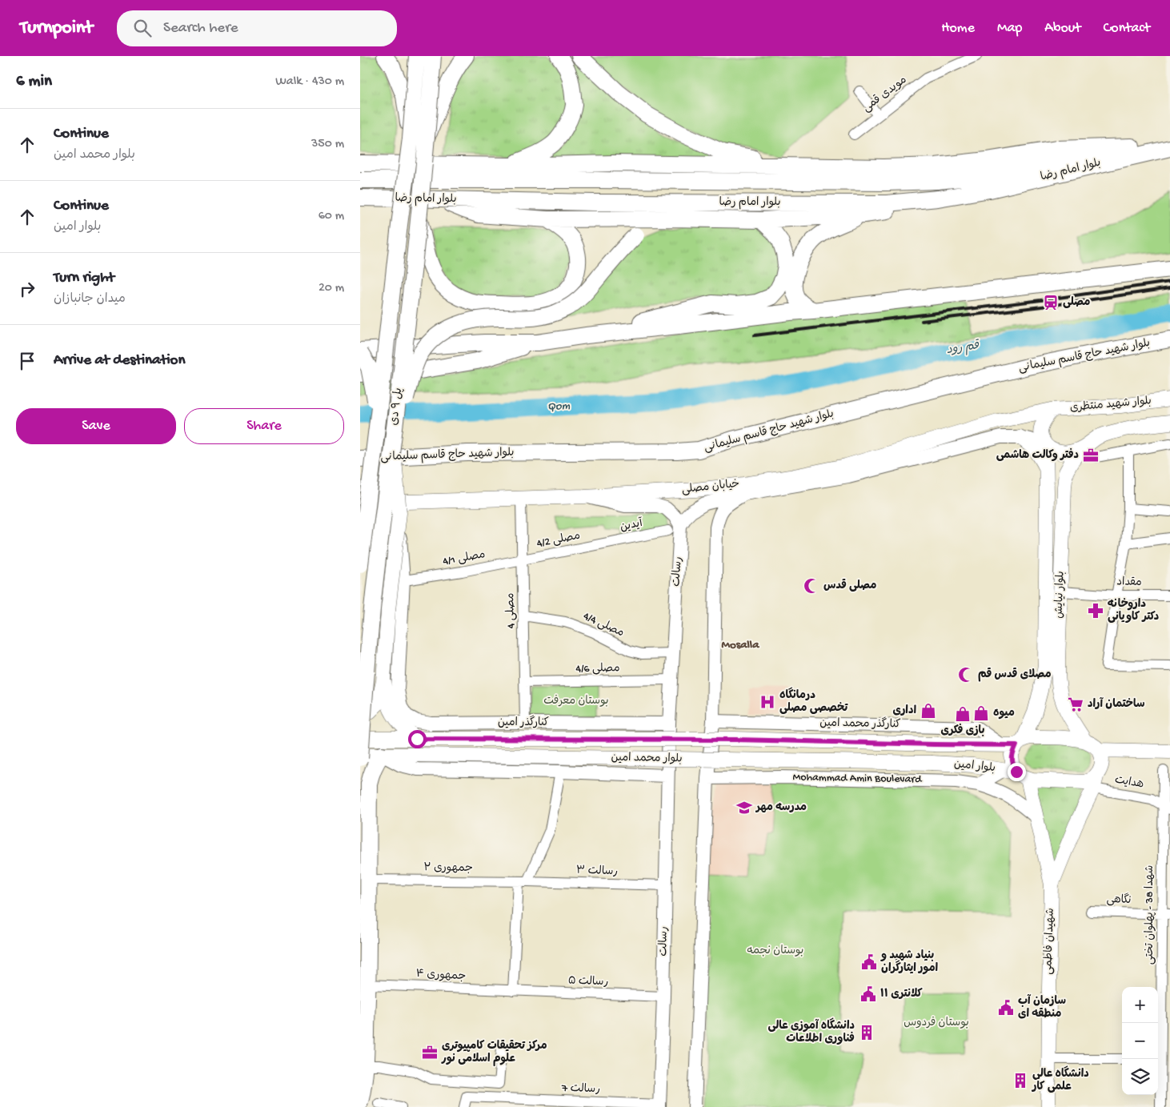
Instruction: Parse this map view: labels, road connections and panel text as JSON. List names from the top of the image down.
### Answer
{
  "streets": {
    "main road": [
      "بلوار امام رضا",
      "بلوار شهید حاج قاسم سلیمانی",
      "بلوار شهید منتظری",
      "پل ۹ دی",
      "خیابان مصلی",
      "بلوار نیایش",
      "بلوار محمد امین",
      "بلوار امین",
      "شهیدان فاطمی"
    ],
    "street": [
      "مویدی قمی",
      "آیدین",
      "مصلی 4/2",
      "مصلی 4/1",
      "رسالت",
      "مقداد",
      "مصلی 4",
      "مصلی 4/4",
      "مصلی 4/6",
      "کنارگذر امین",
      "کنارگذر محمد امین",
      "Mohammad Amin Boulevard",
      "هدایت",
      "جمهوری ۲",
      "رسالت ۳",
      "نگاهی",
      "شهدا 38 - پهلوان تختی",
      "جمهوری ۴",
      "رسالت ۵",
      "رسالت 7"
    ]
  },
  "crossings": [
    ["بلوار شهید حاج قاسم سلیمانی", "پل ۹ دی"],
    ["بلوار شهید منتظری", "خیابان مصلی"],
    ["بلوار شهید منتظری", "بلوار نیایش"],
    ["پل ۹ دی", "بلوار محمد امین"],
    ["خیابان مصلی", "آیدین"],
    ["خیابان مصلی", "رسالت"],
    ["خیابان مصلی", "بلوار نیایش"],
    ["خیابان مصلی", "مصلی 4"],
    ["آیدین", "مصلی 4/2"],
    ["آیدین", "رسالت"],
    ["مصلی 4/2", "مصلی 4/1"],
    ["مصلی 4/2", "مصلی 4"],
    ["مصلی 4/1", "مصلی 4"],
    ["رسالت", "مصلی 4/4"],
    ["رسالت", "مصلی 4/6"],
    ["رسالت", "کنارگذر امین"],
    ["رسالت", "رسالت ۳"],
    ["رسالت", "رسالت ۵"],
    ["رسالت", "رسالت 7"],
    ["مقداد", "بلوار نیایش"],
    ["بلوار نیایش", "بلوار امین"],
    ["بلوار نیایش", "شهیدان فاطمی"],
    ["مصلی 4", "مصلی 4/4"],
    ["مصلی 4", "مصلی 4/6"],
    ["مصلی 4", "کنارگذر امین"],
    ["کنارگذر محمد امین", "بلوار امین"],
    ["بلوار محمد امین", "بلوار امین"],
    ["بلوار امین", "هدایت"],
    ["بلوار امین", "شهیدان فاطمی"],
    ["Mohammad Amin Boulevard", "شهیدان فاطمی"],
    ["هدایت", "شهدا 38 - پهلوان تختی"],
    ["جمهوری ۲", "رسالت ۳"],
    ["نگاهی", "شهدا 38 - پهلوان تختی"],
    ["جمهوری ۴", "رسالت ۵"]
  ],
  "districts": ["Mosalla"],
  "water": ["قم رود", "Qom"],
  "parks": ["بوستان معرفت", "بوستان نجمه", "بوستان فردوس"],
  "places": {
    "station": ["مصلی"],
    "office": ["دفتر وکالت هاشمی", "مرکز تحقیقات کامپیوتری علوم اسلامی نور"],
    "mosque": ["مصلی قدس", "مصلای قدس قم"],
    "pharmacy": ["داروخانه دکتر کاویانی"],
    "hospital": ["درمانگاه تخصصی مصلی"],
    "supermarket": ["ساختمان آراد"],
    "shop": ["اداری", "میوه", "بازی فکری"],
    "school or university": ["مدرسه مهر"],
    "public building": ["بنیاد شهید و امور ایثارگران", "کلانتری ۱۱", "سازمان آب منطقه ای"],
    "building": ["دانشگاه آموزی عالی فناوری اطلاعات", "دانشگاه عالی علمی کار"]
  },
  "page": {
    "header": "Turnpoint",
    "search": "Search here",
    "nav": [
      "Home",
      "Map",
      "About",
      "Contact"
    ],
    "heading": ["6 min", "Walk · 430 m"],
    "list": [
      ["Continue", "بلوار محمد امین", "350 m"],
      ["Continue", "بلوار امین", "60 m"],
      ["Turn right", "میدان جانبازان", "20 m"],
      "Arrive at destination"
    ],
    "buttons": ["Save", "Share"],
    "map_buttons": ["+", "−"]
  }
}
